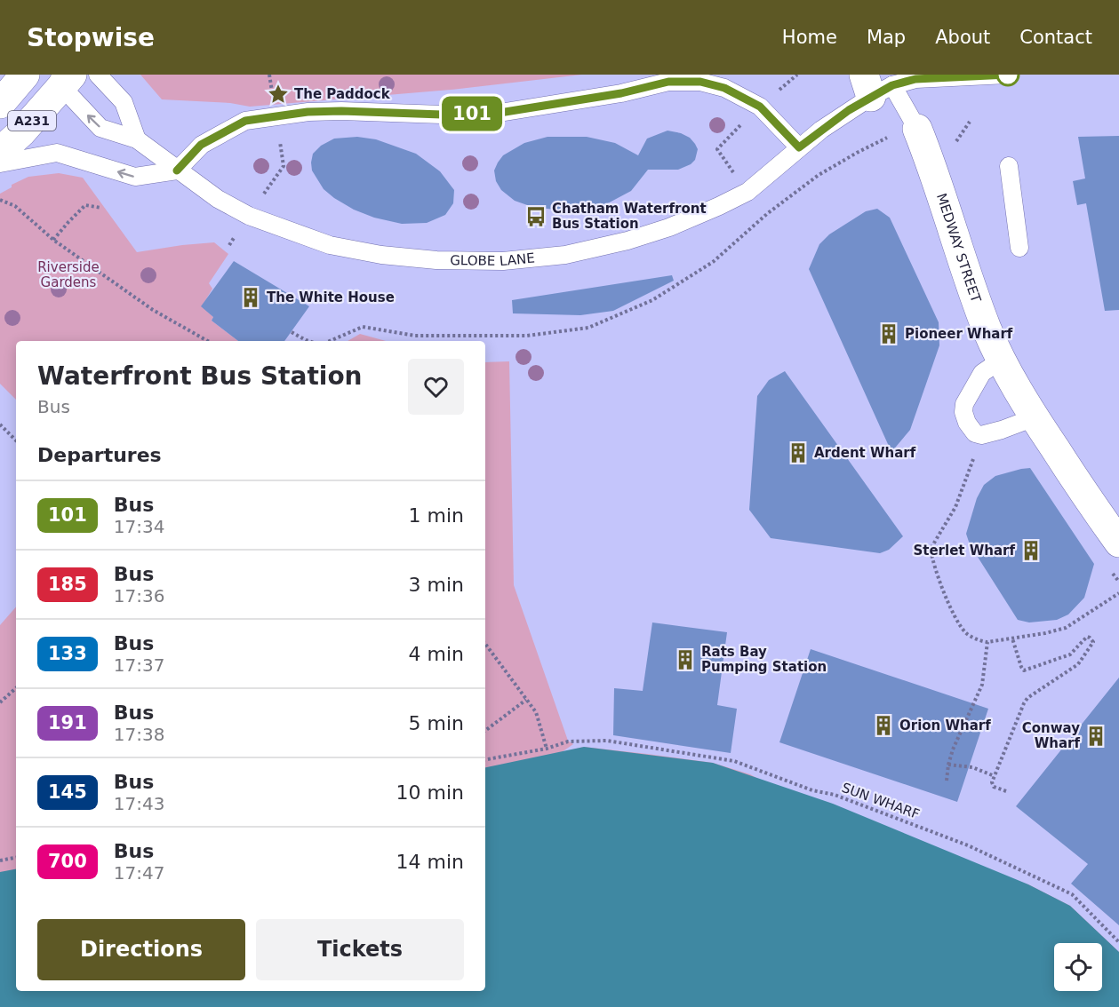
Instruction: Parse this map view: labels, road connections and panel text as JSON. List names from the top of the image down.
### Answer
{
  "streets": {
    "street": ["A231", "MEDWAY STREET"],
    "lane": ["GLOBE LANE"],
    "path": ["SUN WHARF"]
  },
  "crossings": [
    ["A231", "GLOBE LANE"],
    ["MEDWAY STREET", "GLOBE LANE"]
  ],
  "parks": ["Riverside Gardens"],
  "places": {
    "place": ["The Paddock"],
    "bus stop": ["Chatham Waterfront Bus Station"],
    "building": [
      "The White House",
      "Pioneer Wharf",
      "Ardent Wharf",
      "Sterlet Wharf",
      "Rats Bay Pumping Station",
      "Orion Wharf",
      "Conway Wharf"
    ]
  },
  "lines": ["bus line 101"],
  "page": {
    "header": "Stopwise",
    "nav": [
      "Home",
      "Map",
      "About",
      "Contact"
    ],
    "on_map": "101",
    "heading": [
      ["Waterfront Bus Station", "Bus"],
      "Departures"
    ],
    "list": [
      {
        "mark": "101",
        "name": "Bus",
        "note": "17:34",
        "value": "1 min"
      },
      {
        "mark": "185",
        "name": "Bus",
        "note": "17:36",
        "value": "3 min"
      },
      {
        "mark": "133",
        "name": "Bus",
        "note": "17:37",
        "value": "4 min"
      },
      {
        "mark": "191",
        "name": "Bus",
        "note": "17:38",
        "value": "5 min"
      },
      {
        "mark": "145",
        "name": "Bus",
        "note": "17:43",
        "value": "10 min"
      },
      {
        "mark": "700",
        "name": "Bus",
        "note": "17:47",
        "value": "14 min"
      }
    ],
    "buttons": ["Directions", "Tickets"]
  }
}
